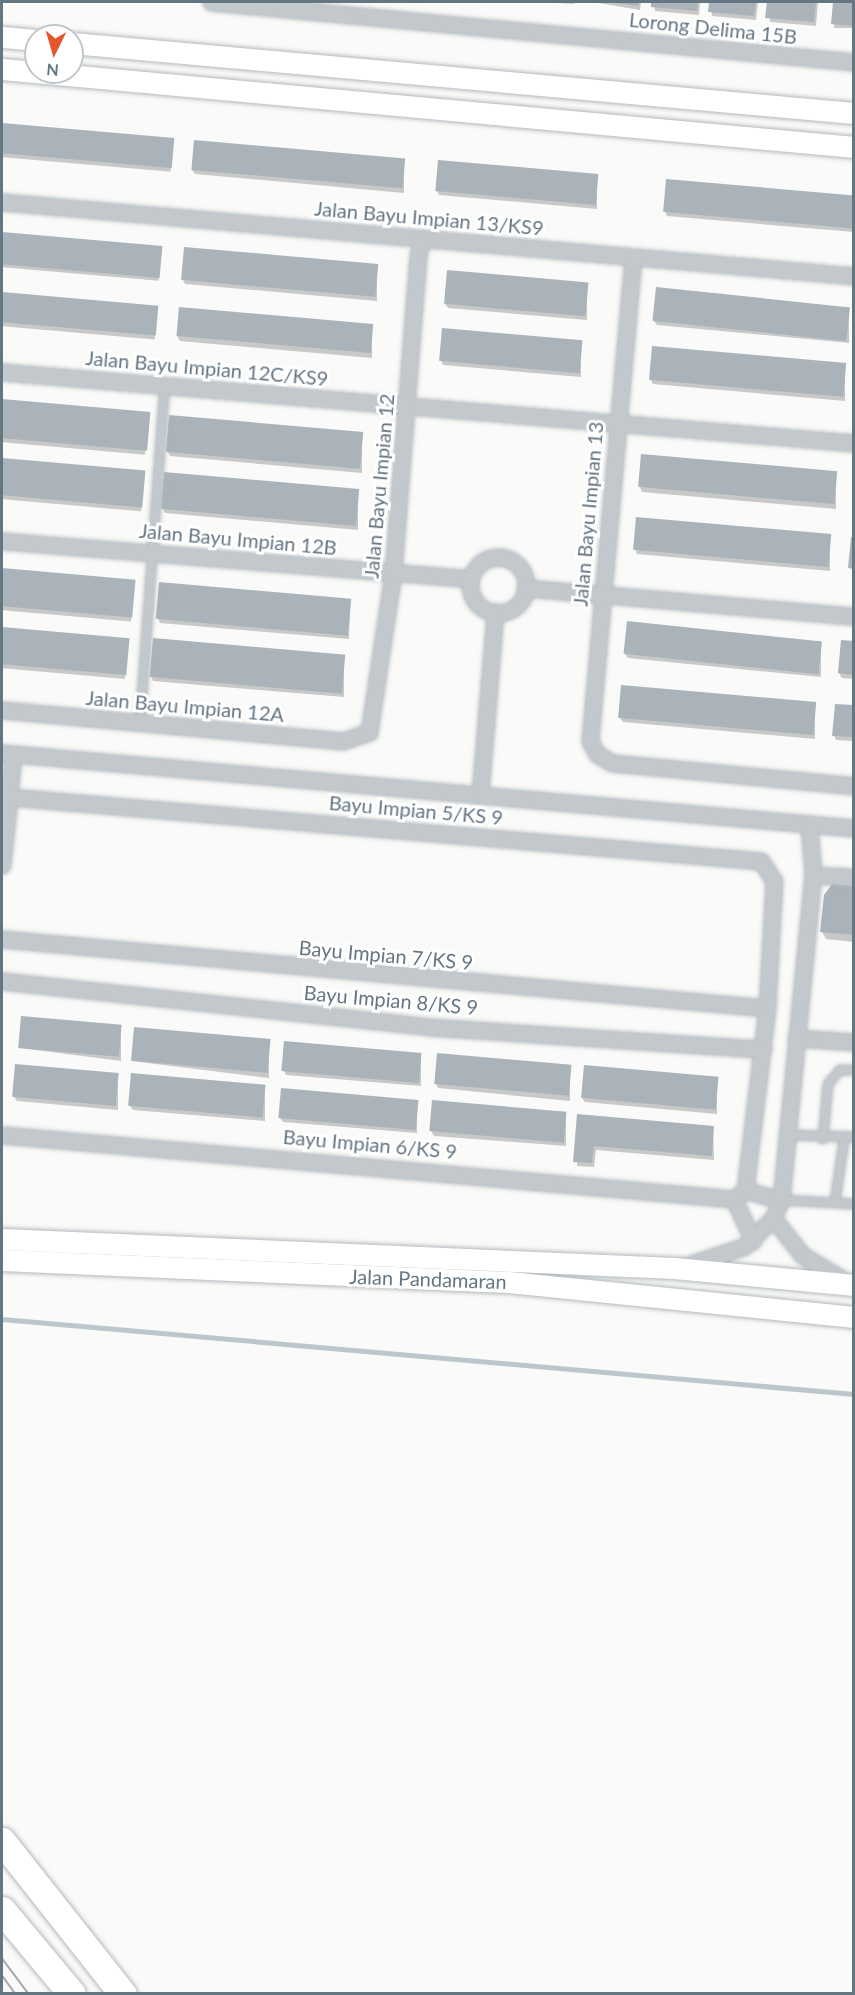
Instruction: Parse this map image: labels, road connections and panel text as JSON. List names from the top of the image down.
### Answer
{
  "streets": {
    "main road": ["Jalan Pandamaran"],
    "street": [
      "Lorong Delima 15B",
      "Jalan Bayu Impian 13/KS9",
      "Jalan Bayu Impian 12C/KS9",
      "Jalan Bayu Impian 12",
      "Jalan Bayu Impian 13",
      "Jalan Bayu Impian 12B",
      "Jalan Bayu Impian 12A",
      "Bayu Impian 5/KS 9",
      "Bayu Impian 7/KS 9",
      "Bayu Impian 8/KS 9",
      "Bayu Impian 6/KS 9"
    ]
  },
  "crossings": [
    ["Jalan Bayu Impian 13/KS9", "Jalan Bayu Impian 12"],
    ["Jalan Bayu Impian 13/KS9", "Jalan Bayu Impian 13"],
    ["Jalan Bayu Impian 12C/KS9", "Jalan Bayu Impian 12"],
    ["Jalan Bayu Impian 12C/KS9", "Jalan Bayu Impian 13"],
    ["Jalan Bayu Impian 12", "Jalan Bayu Impian 12B"],
    ["Jalan Bayu Impian 12", "Jalan Bayu Impian 12A"],
    ["Bayu Impian 5/KS 9", "Bayu Impian 7/KS 9"]
  ],
  "north": "bottom"
}
